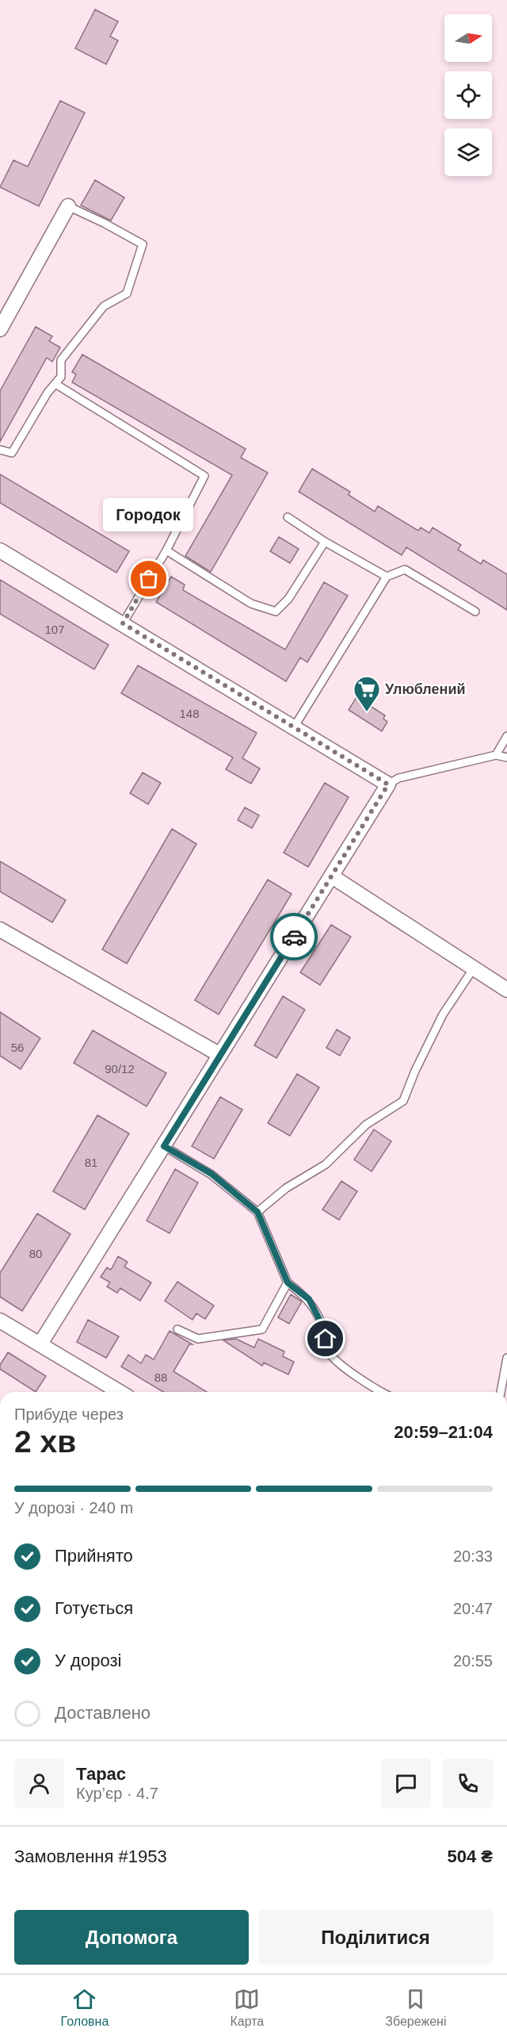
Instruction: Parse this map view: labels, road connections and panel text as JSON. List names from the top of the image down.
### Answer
{
  "places": {
    "other": ["Городок"],
    "supermarket": ["Улюблений"]
  },
  "house_numbers": [
    "107",
    "148",
    "56",
    "90/12",
    "81",
    "80",
    "88"
  ],
  "north": "right",
  "page": {
    "bubble": "Городок",
    "heading": ["2 хв", "Прибуде через", "20:59–21:04"],
    "panel": [
      "Тарас",
      "Кур’єр · 4.7",
      "Замовлення #1953",
      "504 ₴"
    ],
    "bar": "У дорозі · 240 m",
    "list": [
      ["Прийнято", "20:33"],
      ["Готується", "20:47"],
      ["У дорозі", "20:55"],
      "Доставлено"
    ],
    "buttons": ["Допомога", "Поділитися"],
    "tabs": ["Головна", "Карта", "Збережені"]
  }
}
